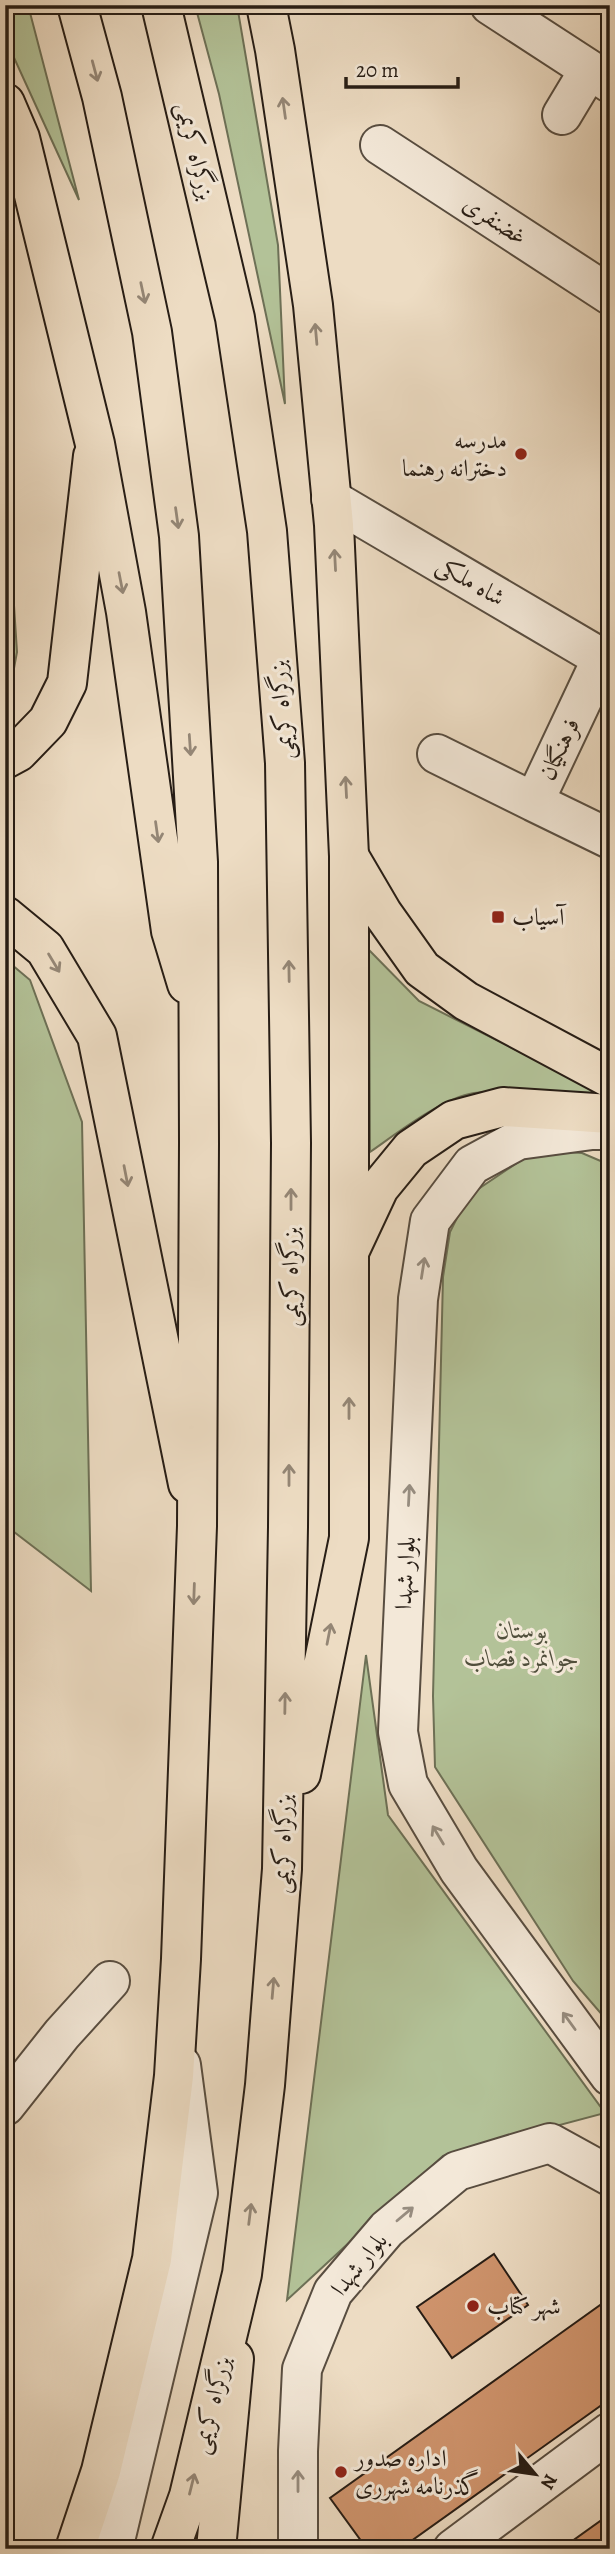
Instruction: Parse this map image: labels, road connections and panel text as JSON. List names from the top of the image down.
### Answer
{
  "streets": {
    "main road": ["بزرگراه کریمی"],
    "street": [
      "غضنفری",
      "شاه ملکی",
      "فرهنگیان",
      "بلوار شهدا"
    ]
  },
  "crossings": [
    ["شاه ملکی", "فرهنگیان"]
  ],
  "parks": ["بوستان جوانمرد قصاب"],
  "places": {
    "other": ["مدرسه دخترانه رهنما", "شهر کتاب", "اداره صدور گذرنامه شهرری"],
    "transit": ["آسیاب"]
  },
  "scale_bar": "20 m",
  "north": "bottom right"
}
